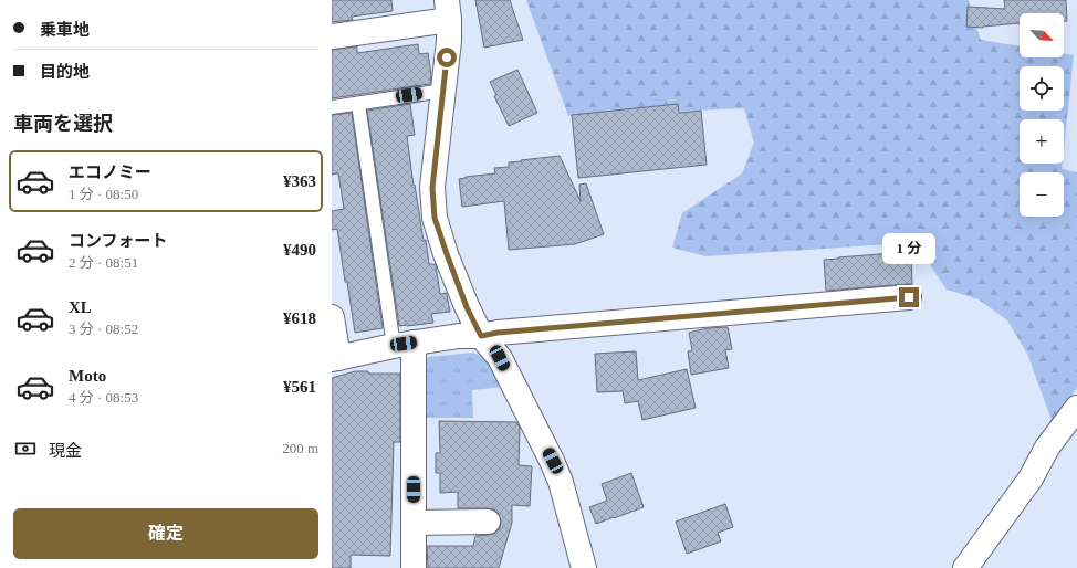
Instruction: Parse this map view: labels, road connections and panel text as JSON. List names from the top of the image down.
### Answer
{
  "north": "bottom right",
  "page": {
    "banner": ["乗車地", "目的地"],
    "map_buttons": ["+", "−"],
    "heading": "車両を選択",
    "list": [
      {
        "name": "エコノミー",
        "note": "1 分 · 08:50",
        "value": "¥363"
      },
      {
        "name": "コンフォート",
        "note": "2 分 · 08:51",
        "value": "¥490"
      },
      {
        "name": "XL",
        "note": "3 分 · 08:52",
        "value": "¥618"
      },
      {
        "name": "Moto",
        "note": "4 分 · 08:53",
        "value": "¥561"
      }
    ],
    "bubble": "1 分",
    "pay": ["現金", "200 m"],
    "buttons": "確定"
  }
}
